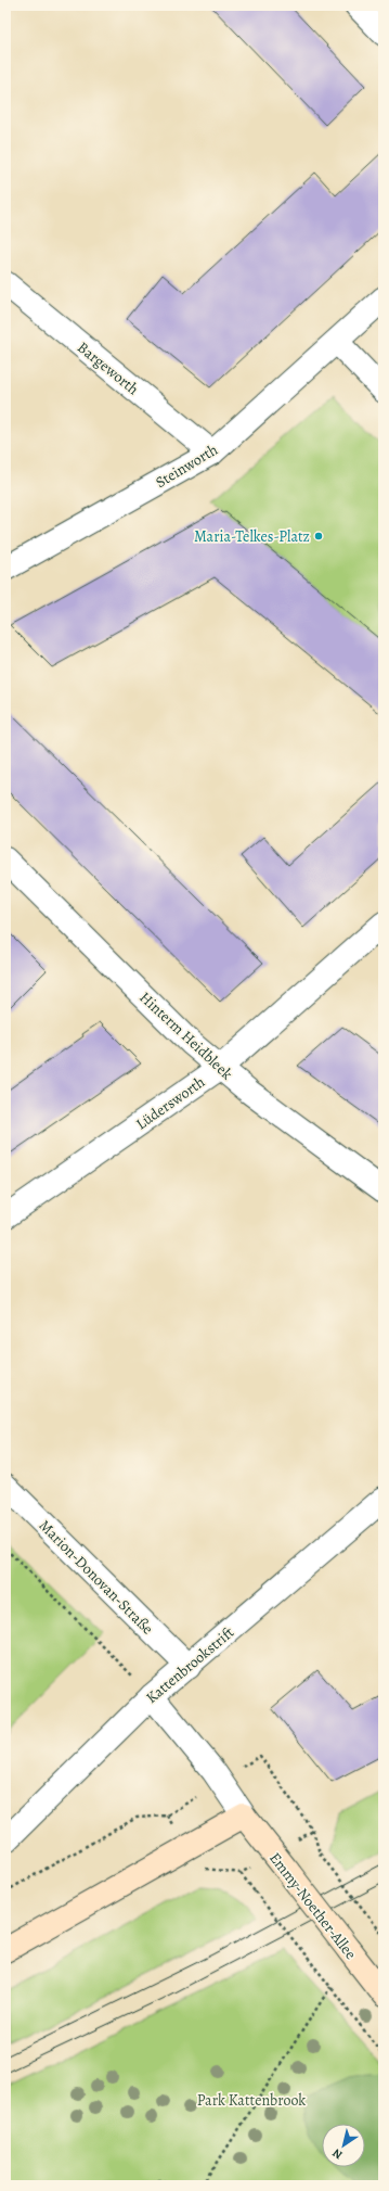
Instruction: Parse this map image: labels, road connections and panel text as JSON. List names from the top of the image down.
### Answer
{
  "streets": {
    "main road": ["Emmy-Noether-Allee"],
    "street": [
      "Bargeworth",
      "Steinworth",
      "Hinterm Heidbleek",
      "Lüdersworth",
      "Marion-Donovan-Straße",
      "Kattenbrookstrift"
    ]
  },
  "crossings": [
    ["Bargeworth", "Steinworth"],
    ["Hinterm Heidbleek", "Lüdersworth"],
    ["Marion-Donovan-Straße", "Kattenbrookstrift"]
  ],
  "parks": ["Park Kattenbrook"],
  "places": ["Maria-Telkes-Platz"],
  "north": "bottom left"
}
